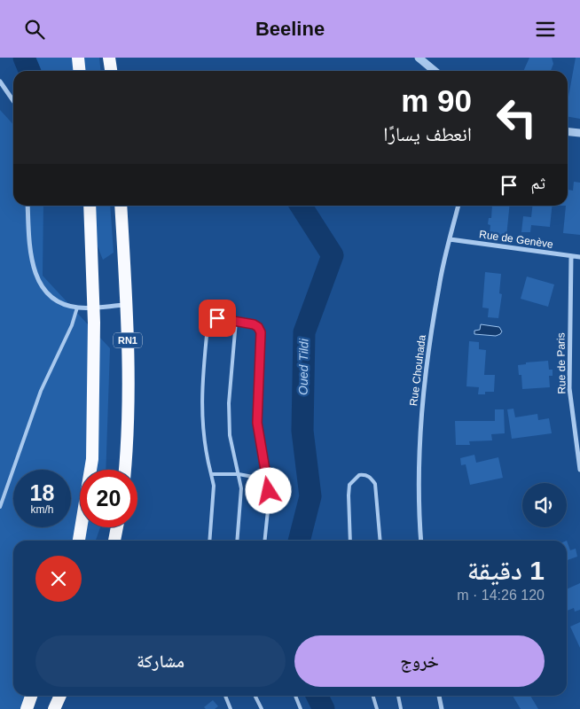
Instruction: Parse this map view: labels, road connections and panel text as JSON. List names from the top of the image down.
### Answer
{
  "streets": {
    "highway": ["RN1"],
    "street": ["Rue de Genève", "Rue de Paris", "Rue Chouhada"]
  },
  "crossings": [
    ["Rue de Genève", "Rue de Paris"],
    ["Rue de Genève", "Rue Chouhada"]
  ],
  "water": ["Oued Tildi"],
  "page": {
    "header": "Beeline",
    "turn": ["90 m", "انعطف يسارًا"],
    "then": "ثم",
    "speed": "18 km/h",
    "limit": "20",
    "heading": ["1 دقيقة", "120 m · 14:26"],
    "buttons": ["خروج", "مشاركة"]
  }
}
